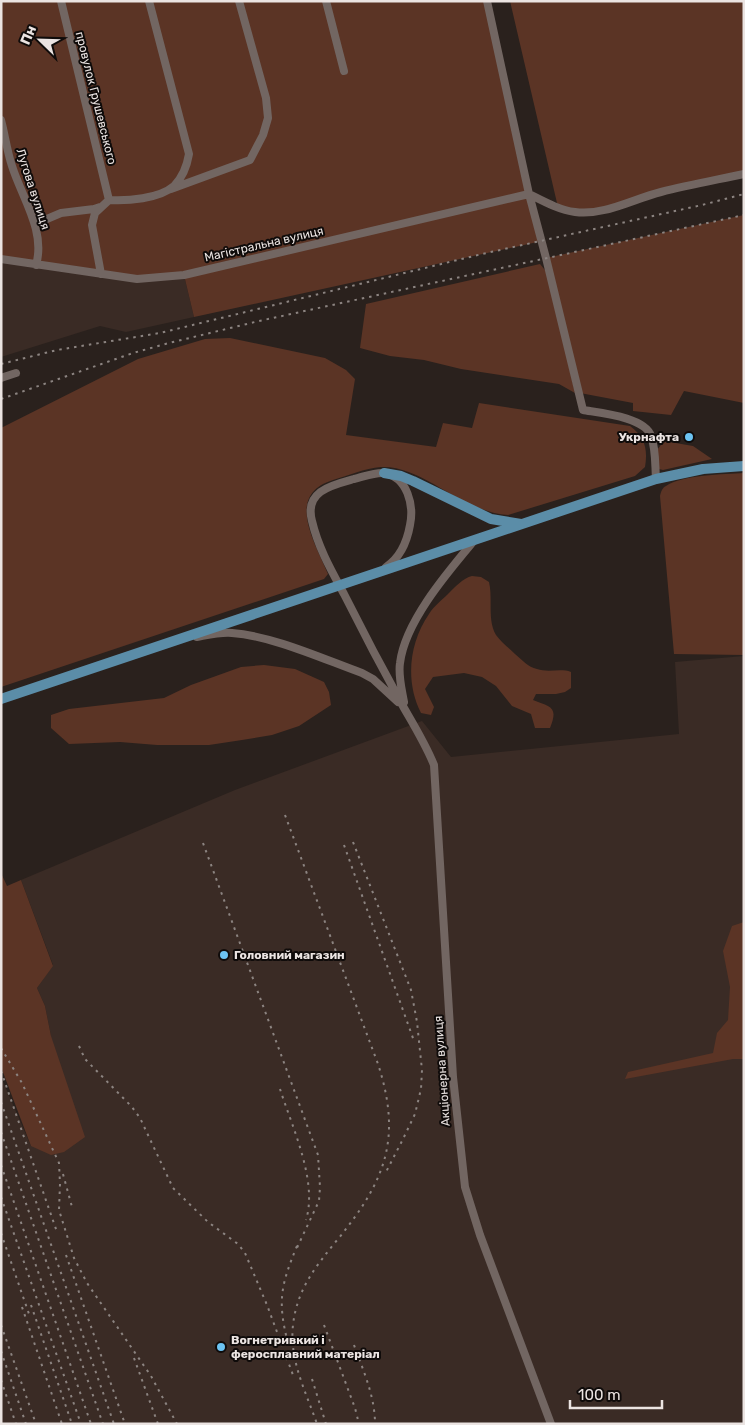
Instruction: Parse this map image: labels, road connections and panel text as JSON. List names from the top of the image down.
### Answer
{
  "streets": {
    "street": [
      "провулок Грушевського",
      "Лугова вулиця",
      "Магістральна вулиця",
      "Акціонерна вулиця"
    ]
  },
  "crossings": [
    ["Лугова вулиця", "Магістральна вулиця"]
  ],
  "places": ["Укрнафта", "Головний магазин", "Вогнетривкий і феросплавний матеріал"],
  "scale_bar": "100 m",
  "north": "top left"
}
